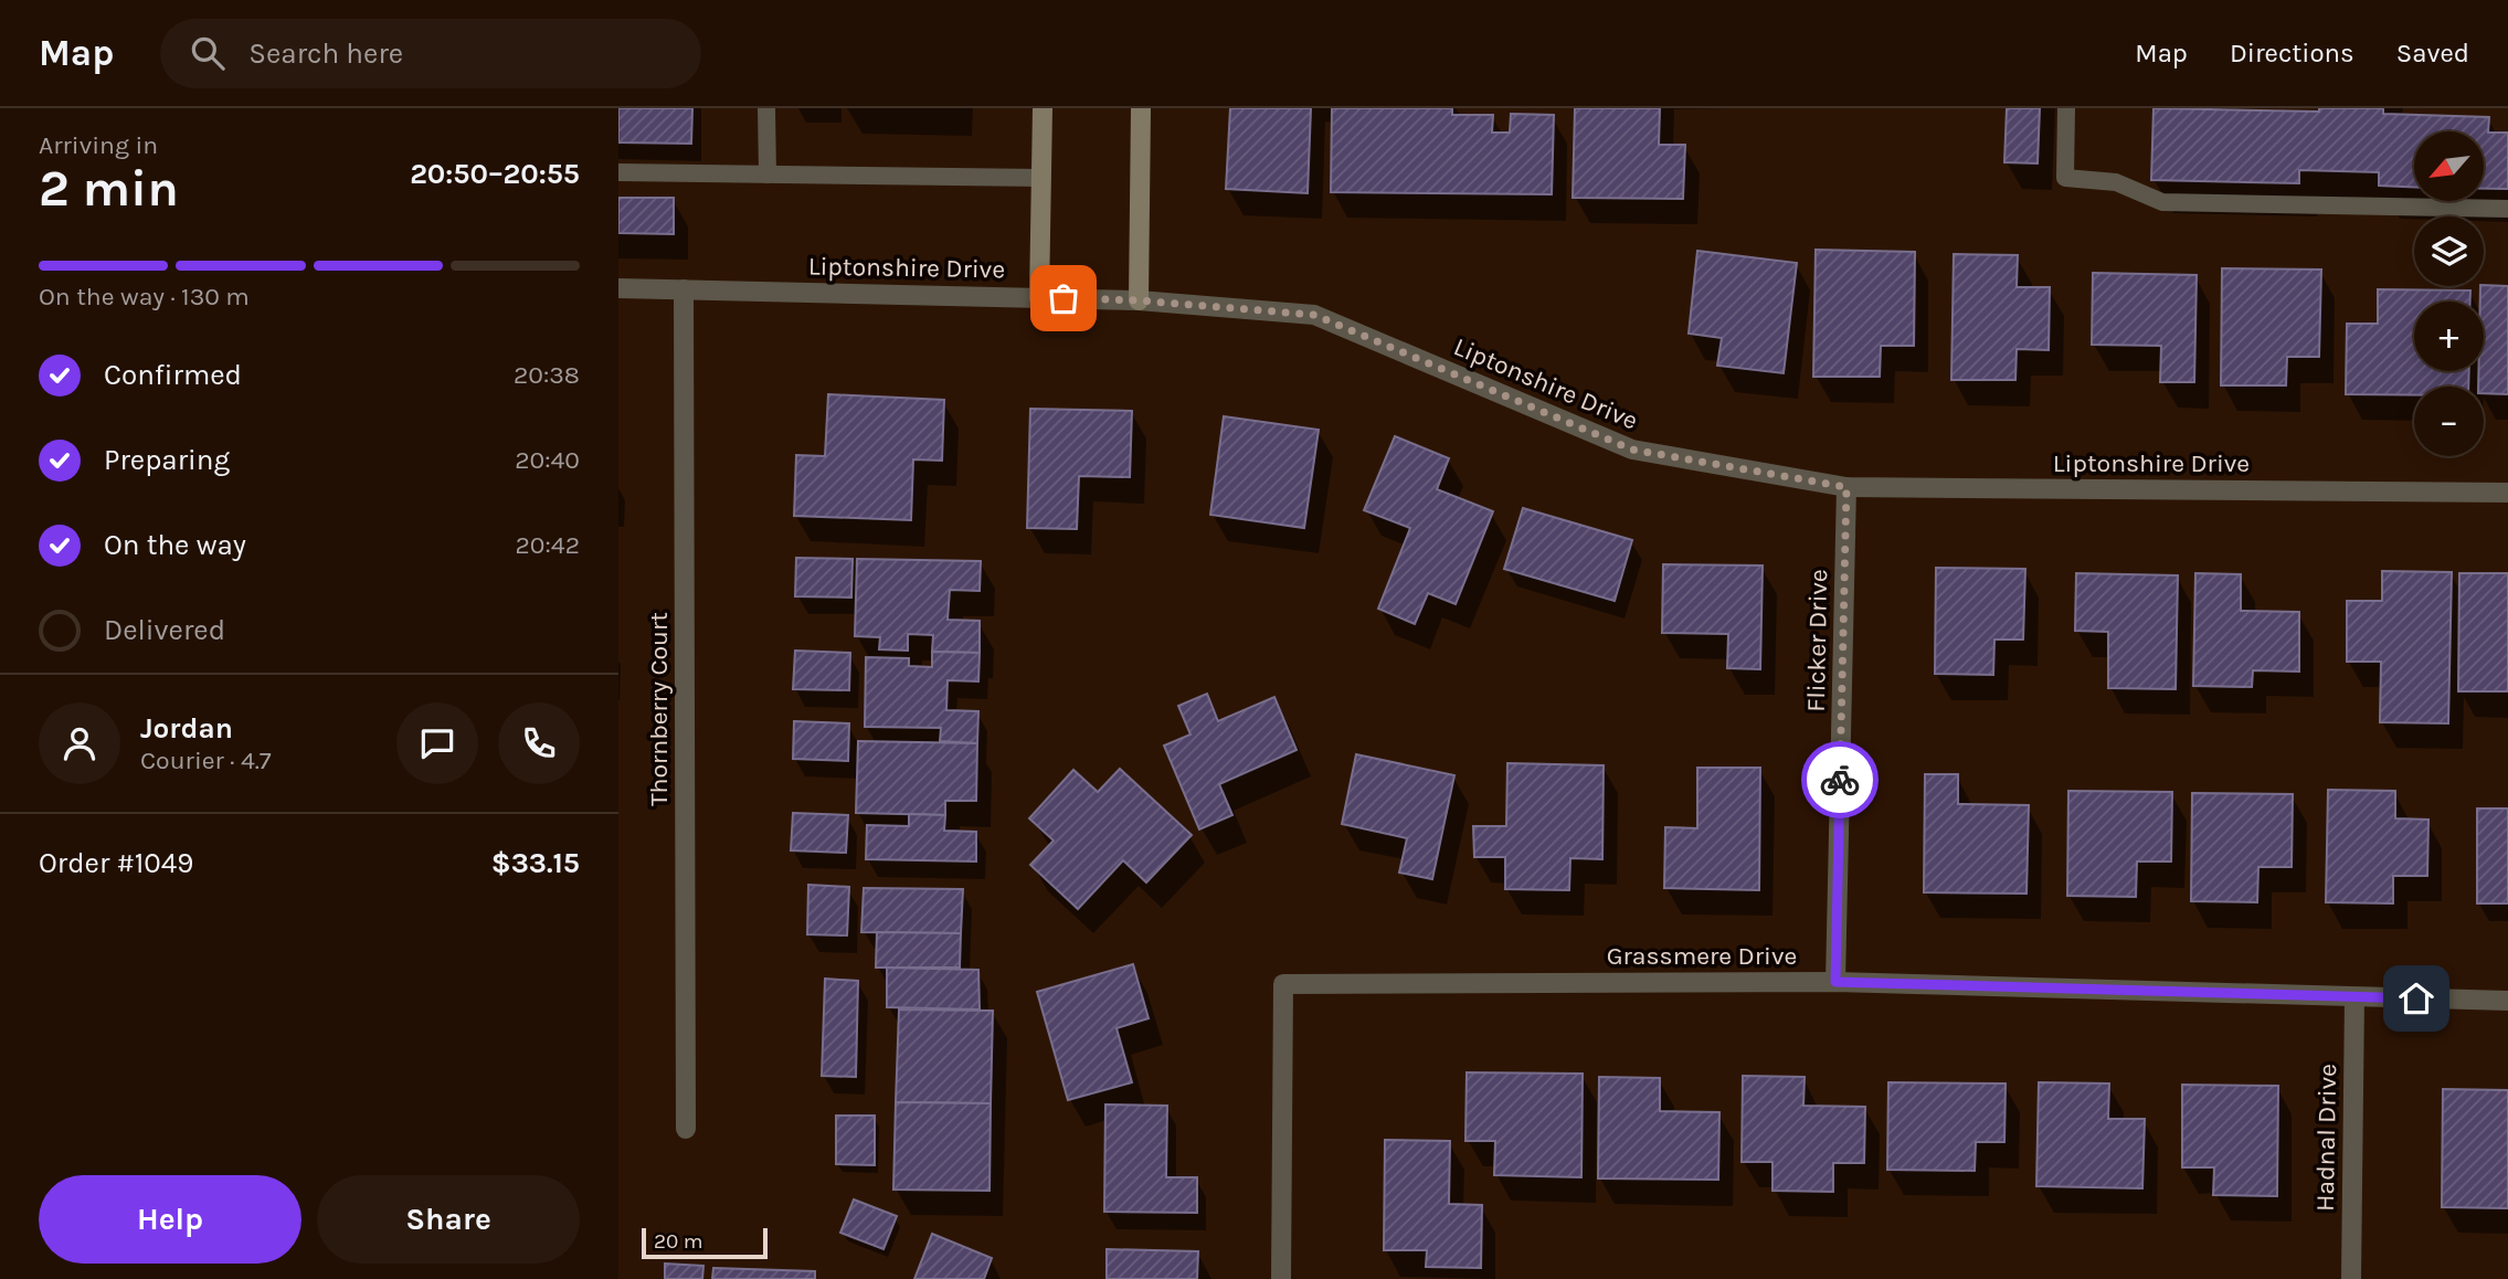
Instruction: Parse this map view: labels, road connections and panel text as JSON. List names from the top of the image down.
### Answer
{
  "streets": {
    "street": [
      "Liptonshire Drive",
      "Flicker Drive",
      "Thornberry Court",
      "Grassmere Drive",
      "Hadnal Drive"
    ]
  },
  "crossings": [
    ["Liptonshire Drive", "Flicker Drive"],
    ["Liptonshire Drive", "Thornberry Court"],
    ["Flicker Drive", "Grassmere Drive"],
    ["Grassmere Drive", "Hadnal Drive"]
  ],
  "scale_bar": "20 m",
  "north": "bottom left",
  "page": {
    "header": "Map",
    "search": "Search here",
    "nav": ["Map", "Directions", "Saved"],
    "heading": ["2 min", "Arriving in", "20:50–20:55"],
    "panel": [
      "Jordan",
      "Courier · 4.7",
      "Order #1049",
      "$33.15"
    ],
    "map_buttons": ["+", "−"],
    "bar": "On the way · 130 m",
    "list": [
      ["Confirmed", "20:38"],
      ["Preparing", "20:40"],
      ["On the way", "20:42"],
      "Delivered"
    ],
    "buttons": ["Help", "Share"],
    "scale": "20 m"
  }
}
